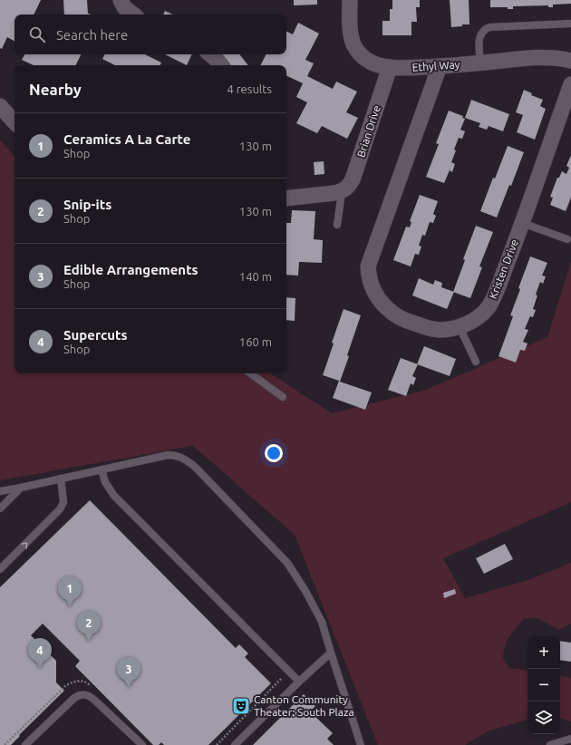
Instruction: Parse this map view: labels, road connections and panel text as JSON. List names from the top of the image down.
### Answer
{
  "streets": {
    "street": ["Ethyl Way", "Brian Drive", "Kristen Drive"]
  },
  "crossings": [
    ["Ethyl Way", "Brian Drive"],
    ["Ethyl Way", "Kristen Drive"]
  ],
  "places": {
    "theatre": ["Canton Community Theater: South Plaza"]
  },
  "page": {
    "search": "Search here",
    "heading": ["Nearby", "4 results"],
    "list": [
      {
        "mark": "1",
        "name": "Ceramics A La Carte",
        "note": "Shop",
        "value": "130 m"
      },
      {
        "mark": "2",
        "name": "Snip-its",
        "note": "Shop",
        "value": "130 m"
      },
      {
        "mark": "3",
        "name": "Edible Arrangements",
        "note": "Shop",
        "value": "140 m"
      },
      {
        "mark": "4",
        "name": "Supercuts",
        "note": "Shop",
        "value": "160 m"
      }
    ],
    "pins": [
      "1",
      "2",
      "4",
      "3"
    ],
    "map_buttons": ["+", "−"]
  }
}
